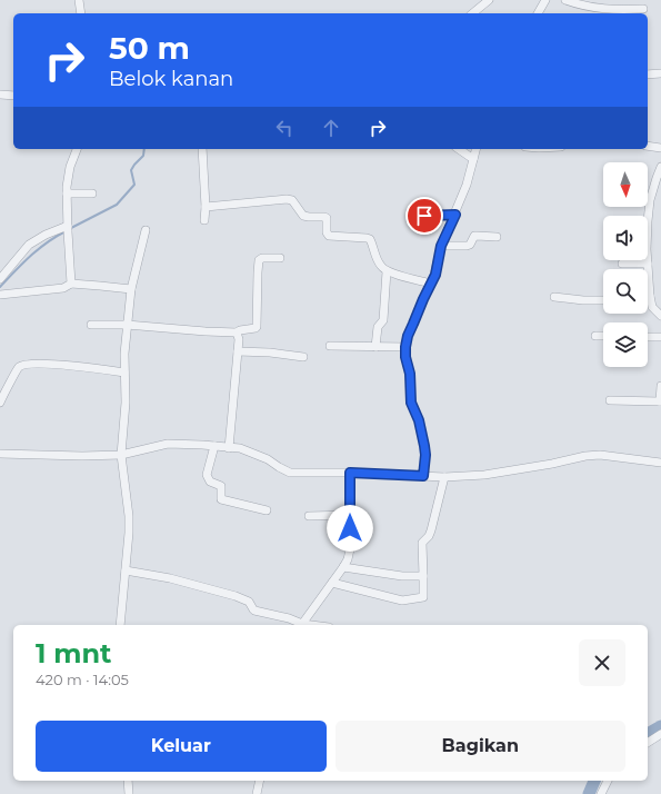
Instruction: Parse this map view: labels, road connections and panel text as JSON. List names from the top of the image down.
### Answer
{
  "north": "bottom",
  "page": {
    "turn": ["50 m", "Belok kanan"],
    "heading": ["1 mnt", "420 m · 14:05"],
    "buttons": ["Keluar", "Bagikan"]
  }
}
